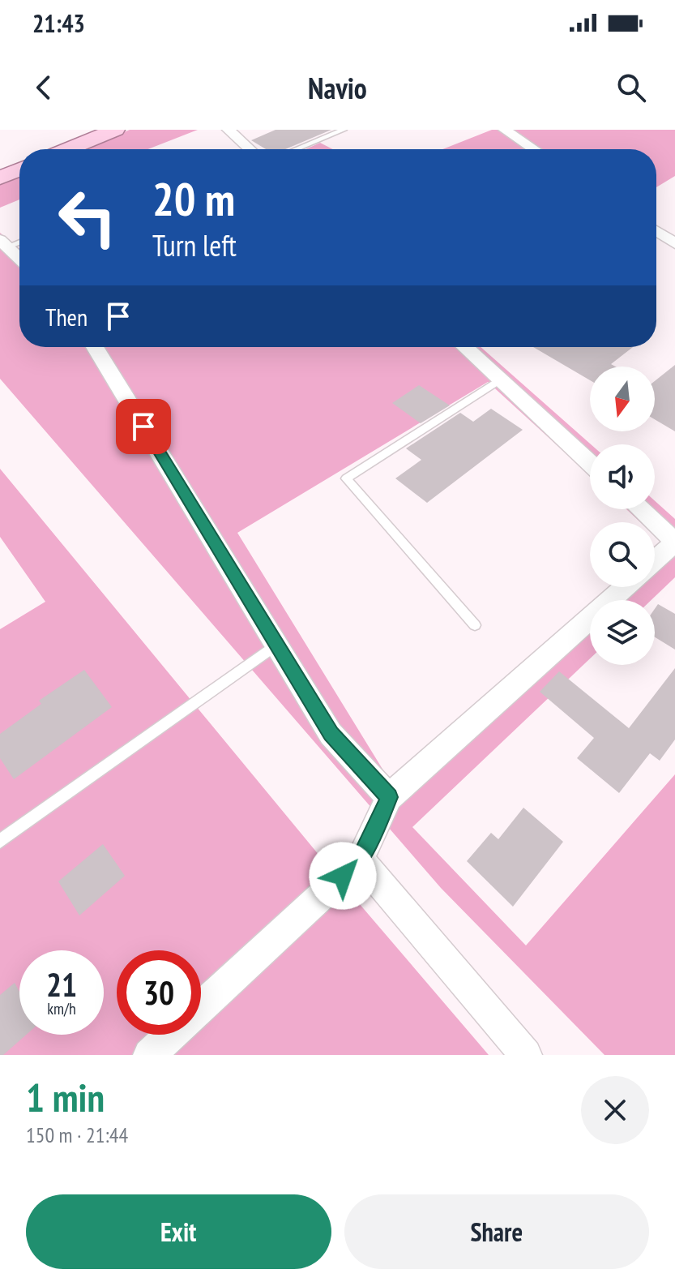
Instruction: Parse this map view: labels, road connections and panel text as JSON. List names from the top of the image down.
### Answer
{
  "north": "bottom",
  "page": {
    "status": "21:43",
    "header": "Navio",
    "turn": ["20 m", "Turn left"],
    "then": "Then",
    "speed": "21 km/h",
    "limit": "30",
    "heading": ["1 min", "150 m · 21:44"],
    "buttons": ["Exit", "Share"]
  }
}
